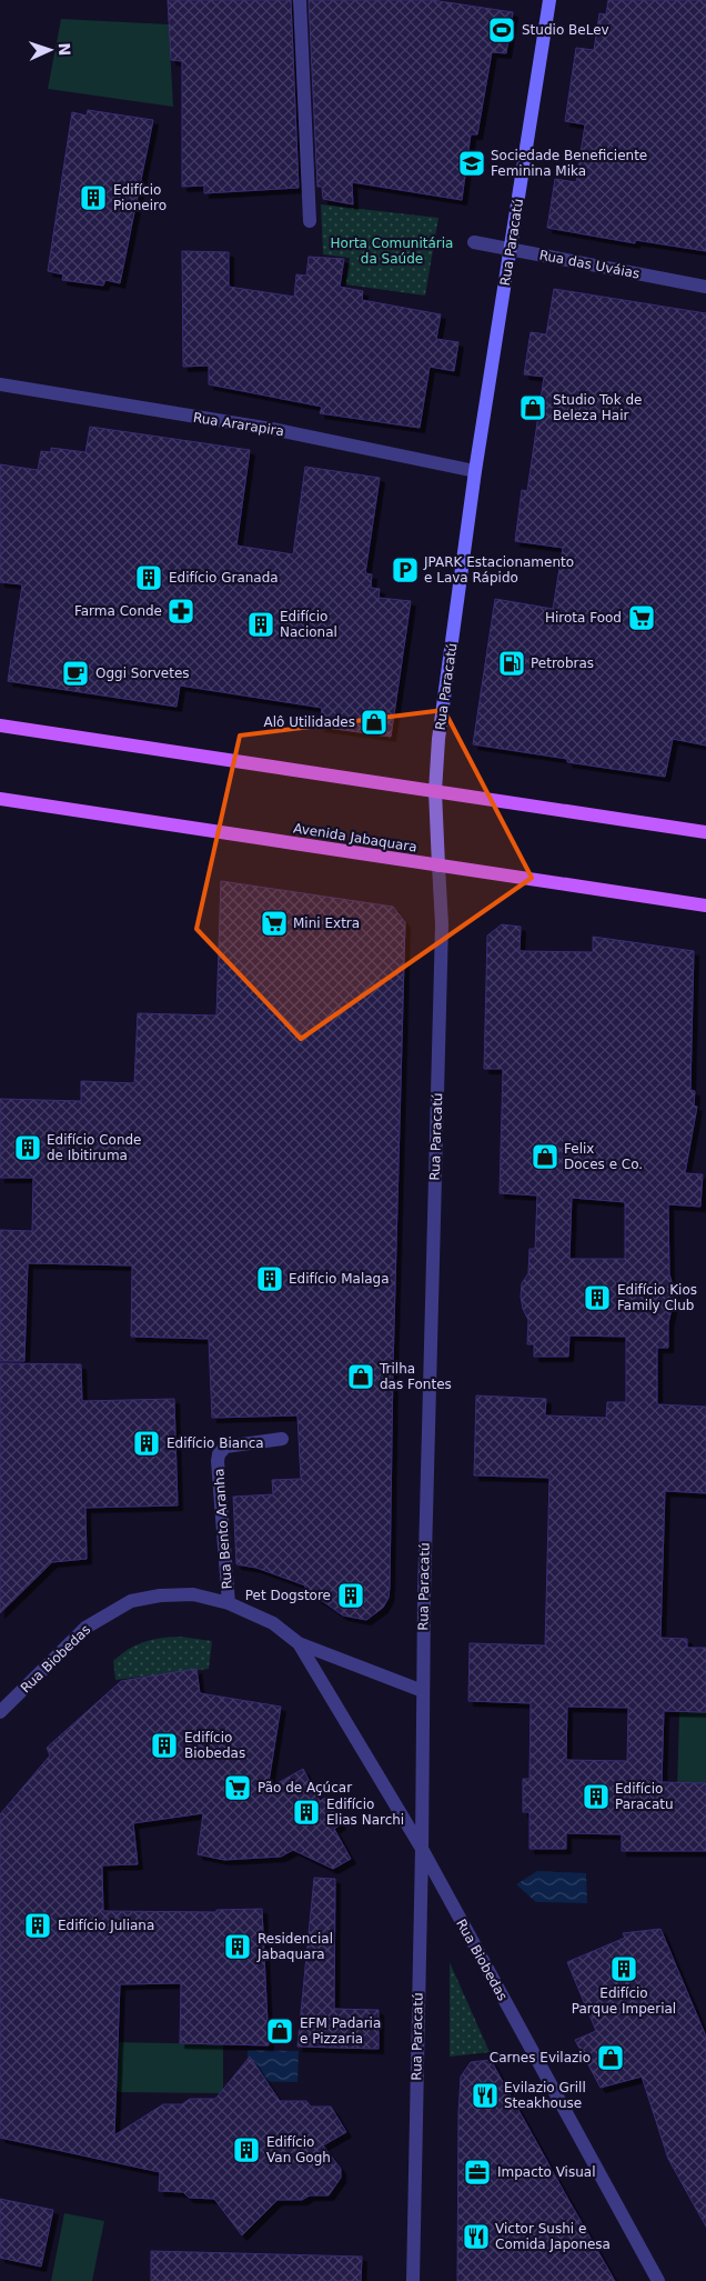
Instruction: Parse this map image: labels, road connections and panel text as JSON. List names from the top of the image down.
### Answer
{
  "streets": {
    "main road": ["Avenida Jabaquara"],
    "street": [
      "Rua Paracatú",
      "Rua das Uváias",
      "Rua Ararapira",
      "Rua Bento Aranha",
      "Rua Biobedas"
    ]
  },
  "crossings": [
    ["Rua Paracatú", "Rua das Uváias"],
    ["Rua Paracatú", "Rua Ararapira"],
    ["Rua Paracatú", "Avenida Jabaquara"],
    ["Rua Paracatú", "Rua Biobedas"],
    ["Rua Bento Aranha", "Rua Biobedas"]
  ],
  "parks": ["Horta Comunitária da Saúde"],
  "places": {
    "sports": ["Studio BeLev"],
    "school or university": ["Sociedade Beneficiente Feminina Mika"],
    "building": [
      "Edifício Pioneiro",
      "Edifício Granada",
      "Edifício Nacional",
      "Edifício Conde de Ibitiruma",
      "Edifício Malaga",
      "Edifício Kios Family Club",
      "Edifício Bianca",
      "Pet Dogstore",
      "Edifício Biobedas",
      "Edifício Paracatu",
      "Edifício Elias Narchi",
      "Edifício Juliana",
      "Residencial Jabaquara",
      "Edifício Parque Imperial",
      "Edifício Van Gogh"
    ],
    "shop": [
      "Studio Tok de Beleza Hair",
      "Alô Utilidades",
      "Felix Doces e Co.",
      "Trilha das Fontes",
      "EFM Padaria e Pizzaria",
      "Carnes Evilazio"
    ],
    "parking": ["JPARK Estacionamento e Lava Rápido"],
    "pharmacy": ["Farma Conde"],
    "supermarket": ["Hirota Food", "Mini Extra", "Pão de Açúcar"],
    "fuel station": ["Petrobras"],
    "cafe": ["Oggi Sorvetes"],
    "restaurant": ["Evilazio Grill Steakhouse", "Victor Sushi e Comida Japonesa"],
    "office": ["Impacto Visual"]
  },
  "north": "right"
}
